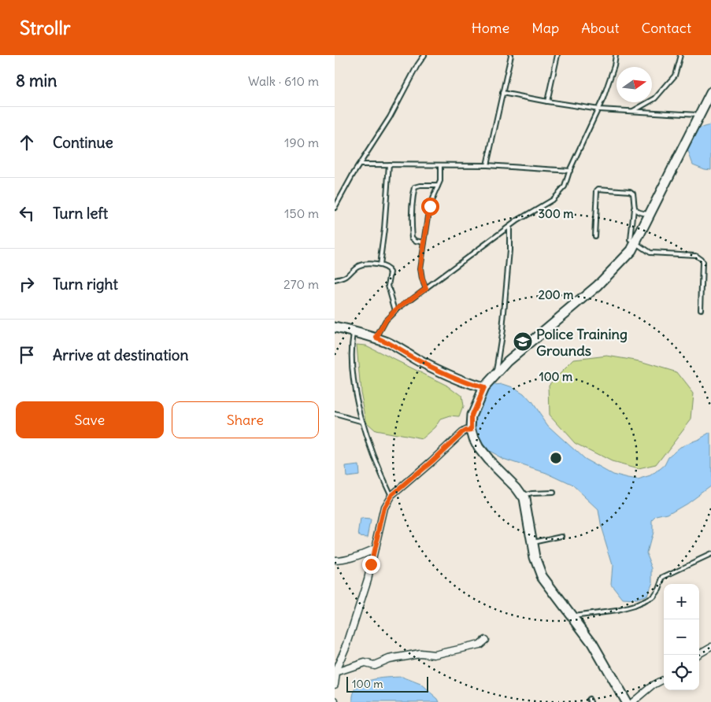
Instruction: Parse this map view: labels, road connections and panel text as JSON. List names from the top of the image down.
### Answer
{
  "places": {
    "school or university": ["Police Training Grounds"]
  },
  "scale_bar": "100 m",
  "north": "right",
  "page": {
    "header": "Strollr",
    "nav": [
      "Home",
      "Map",
      "About",
      "Contact"
    ],
    "heading": ["8 min", "Walk · 610 m"],
    "list": [
      ["Continue", "190 m"],
      ["Turn left", "150 m"],
      ["Turn right", "270 m"],
      "Arrive at destination"
    ],
    "buttons": ["Save", "Share"],
    "map_buttons": ["+", "−"],
    "scale": "100 m"
  },
  "rings": ["300 m", "200 m", "100 m"]
}
